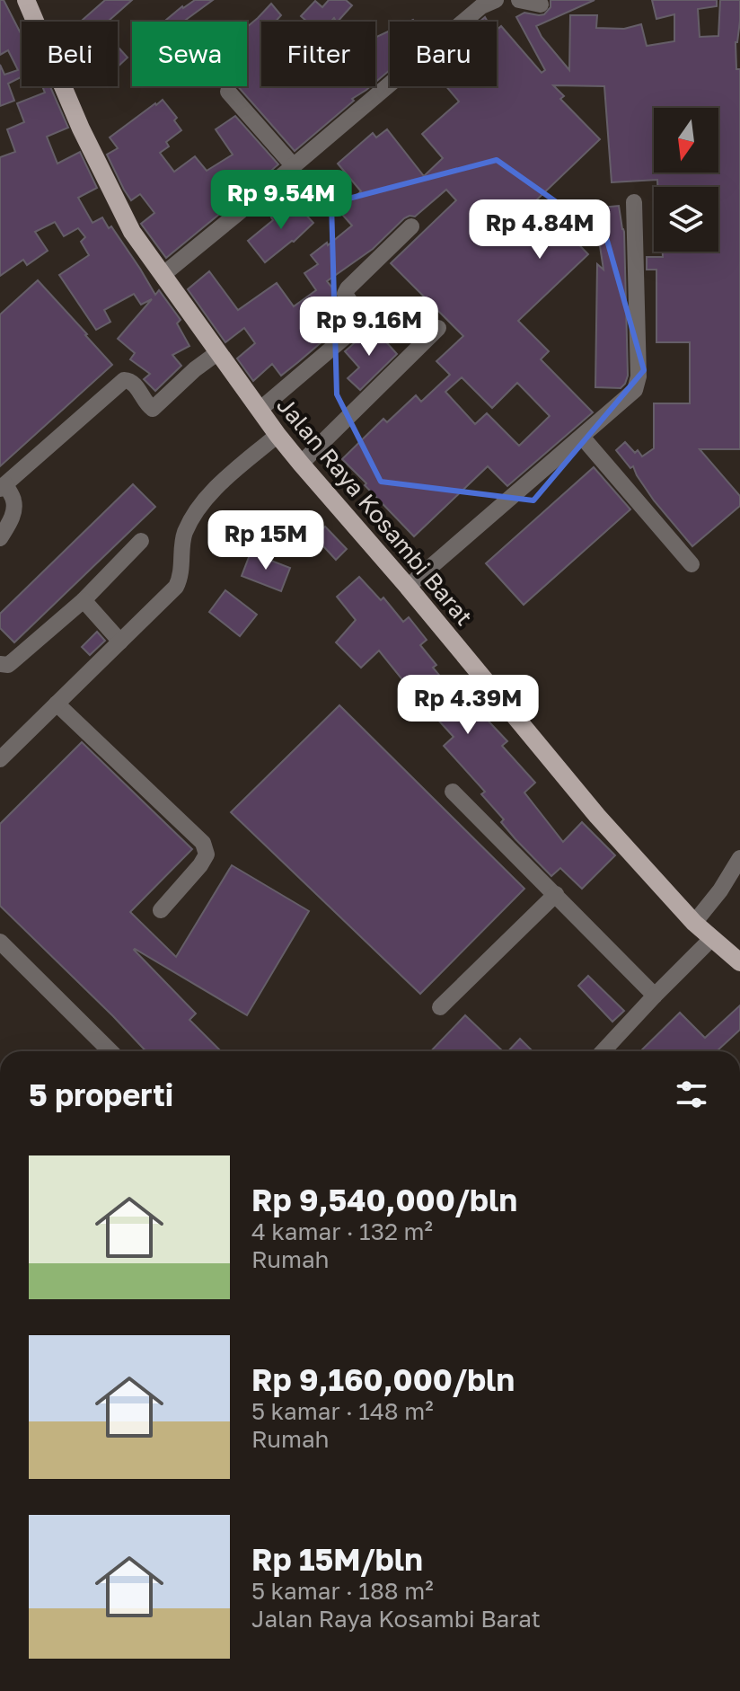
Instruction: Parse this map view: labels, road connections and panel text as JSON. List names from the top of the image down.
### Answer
{
  "streets": {
    "main road": ["Jalan Raya Kosambi Barat"]
  },
  "north": "bottom",
  "page": {
    "chip": [
      "Beli",
      "Sewa",
      "Filter",
      "Baru"
    ],
    "price": [
      "Rp 9.54M",
      "Rp 4.84M",
      "Rp 9.16M",
      "Rp 15M",
      "Rp 4.39M"
    ],
    "heading": "5 properti",
    "list": [
      {
        "name": "Rp 9,540,000/bln",
        "note": "4 kamar · 132 m² · Rumah"
      },
      {
        "name": "Rp 9,160,000/bln",
        "note": "5 kamar · 148 m² · Rumah"
      },
      {
        "name": "Rp 15M/bln",
        "note": "5 kamar · 188 m² · Jalan Raya Kosambi Barat"
      }
    ]
  }
}
